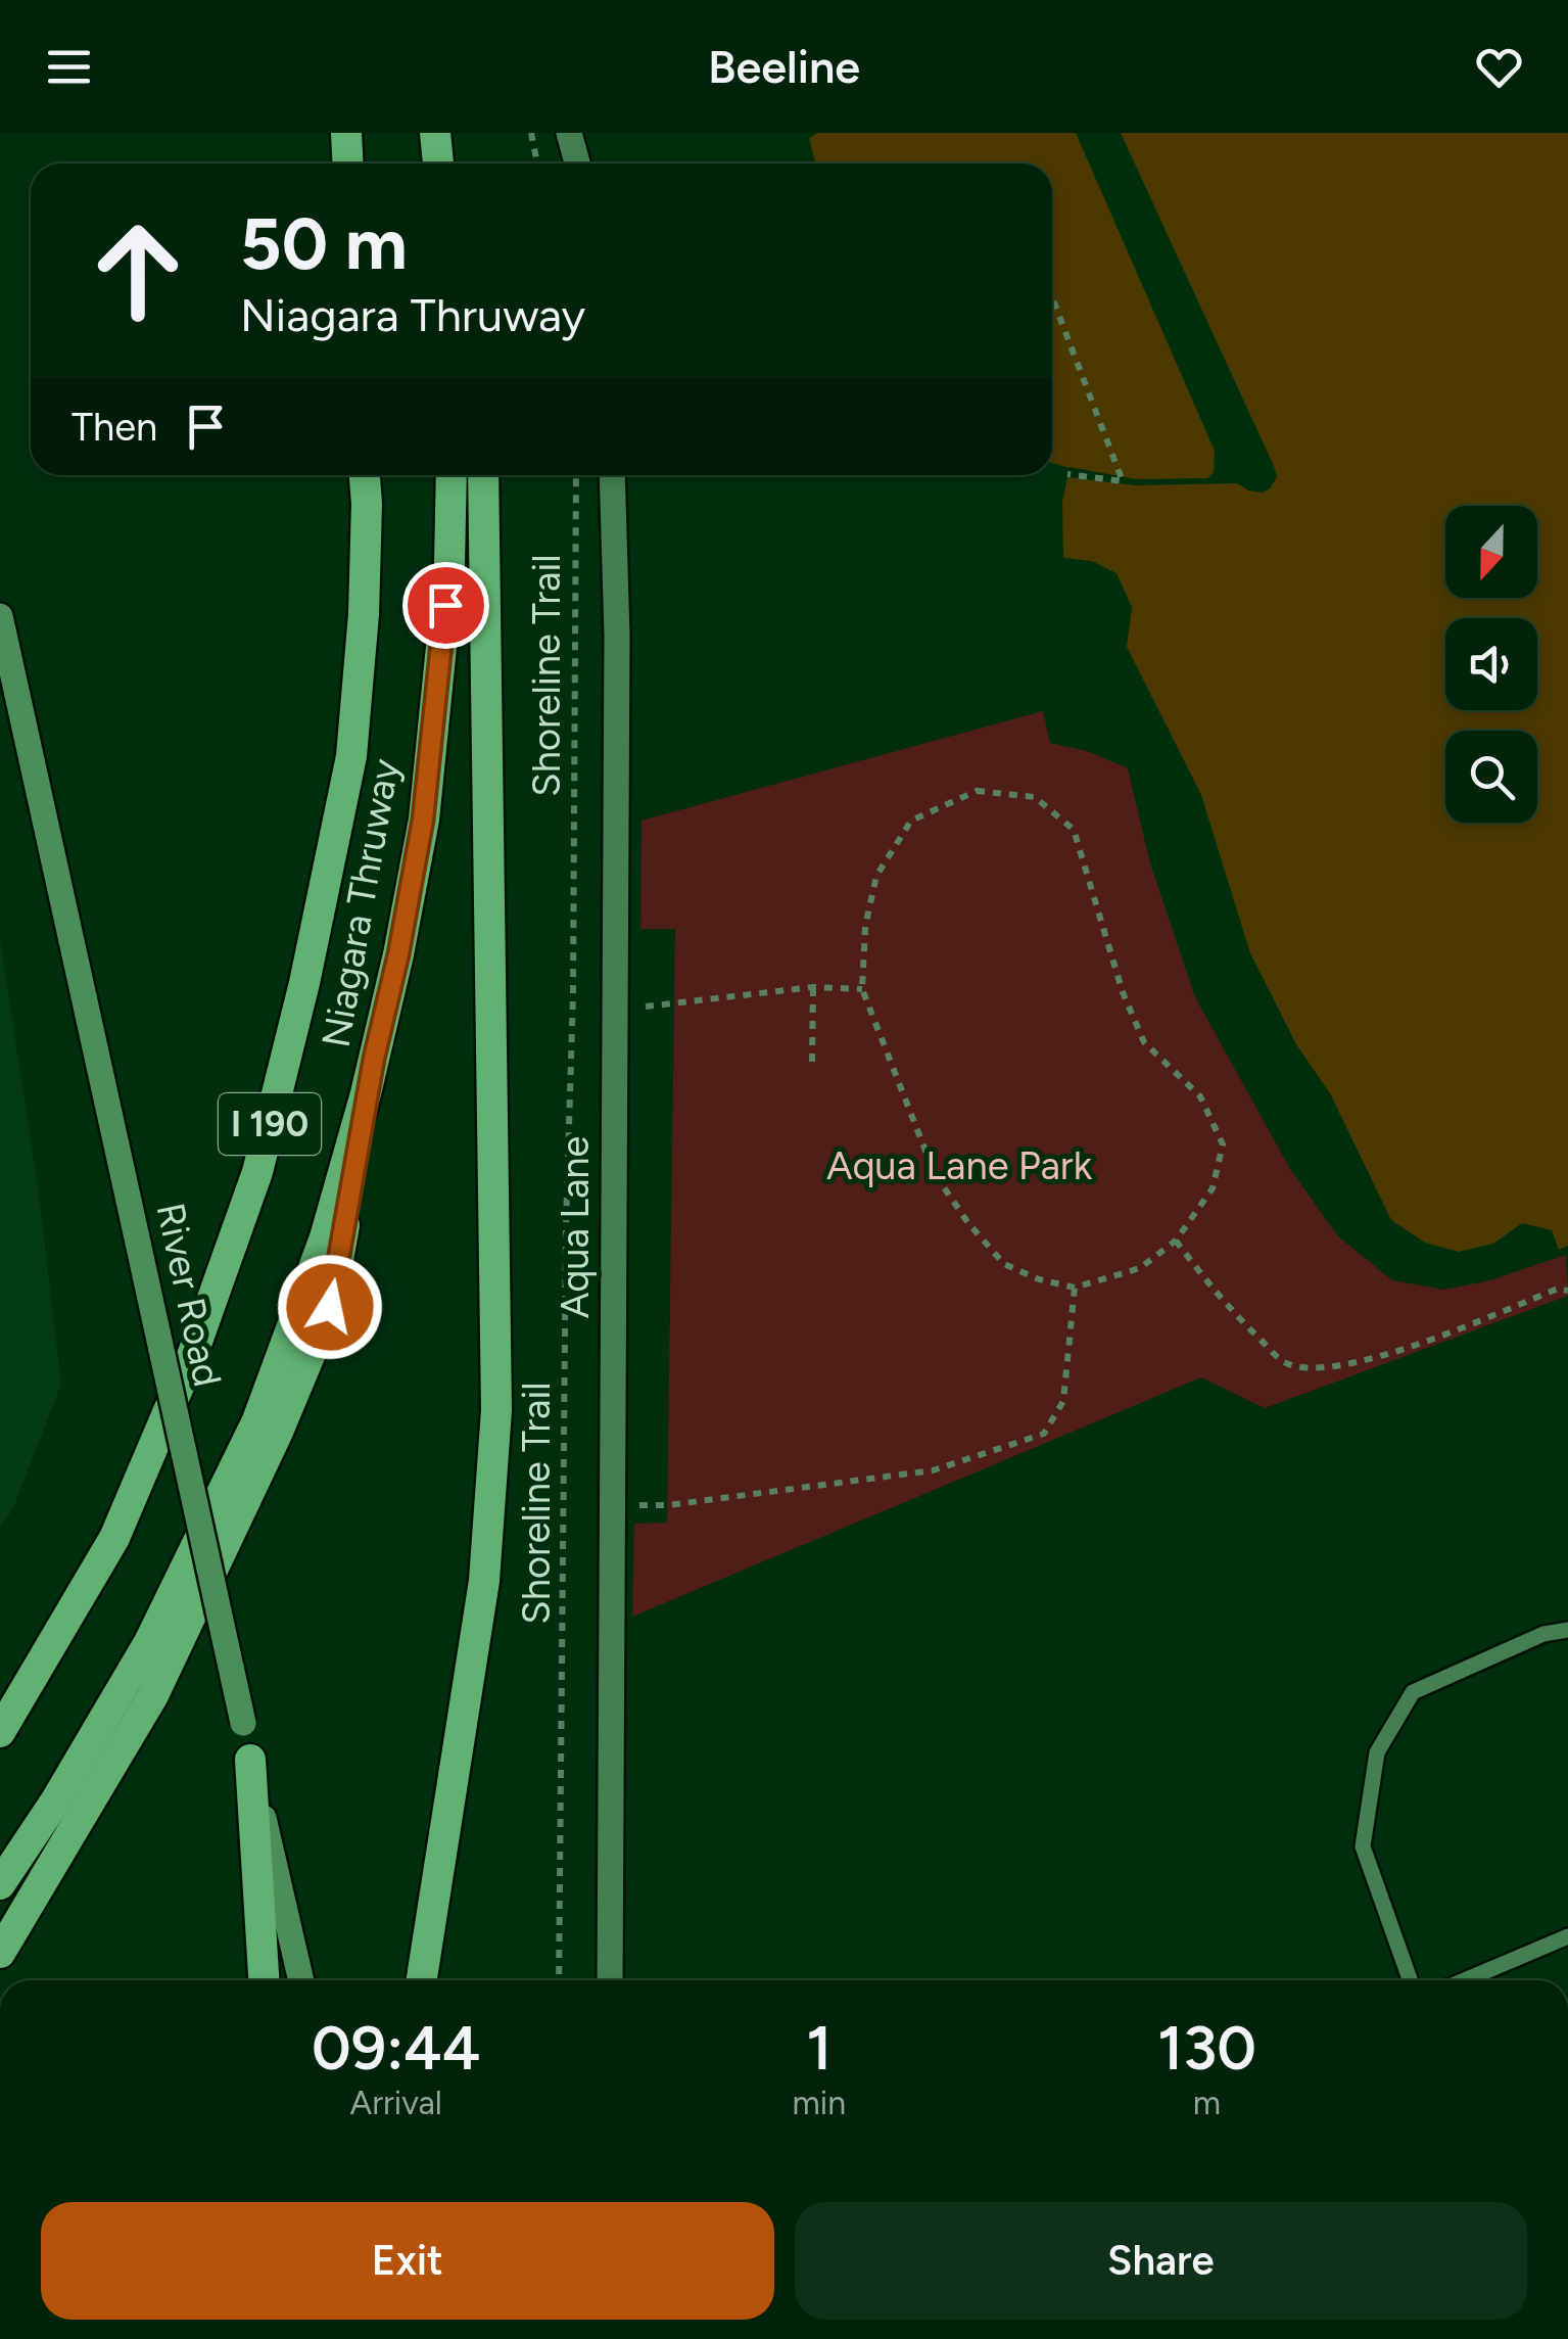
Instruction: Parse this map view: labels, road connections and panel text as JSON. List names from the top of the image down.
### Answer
{
  "streets": {
    "highway": ["Niagara Thruway", "I 190"],
    "main road": ["River Road"],
    "street": ["Aqua Lane"],
    "path": ["Shoreline Trail"]
  },
  "parks": ["Aqua Lane Park"],
  "north": "bottom",
  "page": {
    "header": "Beeline",
    "turn": ["50 m", "Niagara Thruway"],
    "then": "Then",
    "eta": [
      "09:44",
      "Arrival",
      "1",
      "min",
      "130",
      "m"
    ],
    "buttons": ["Exit", "Share"]
  }
}
